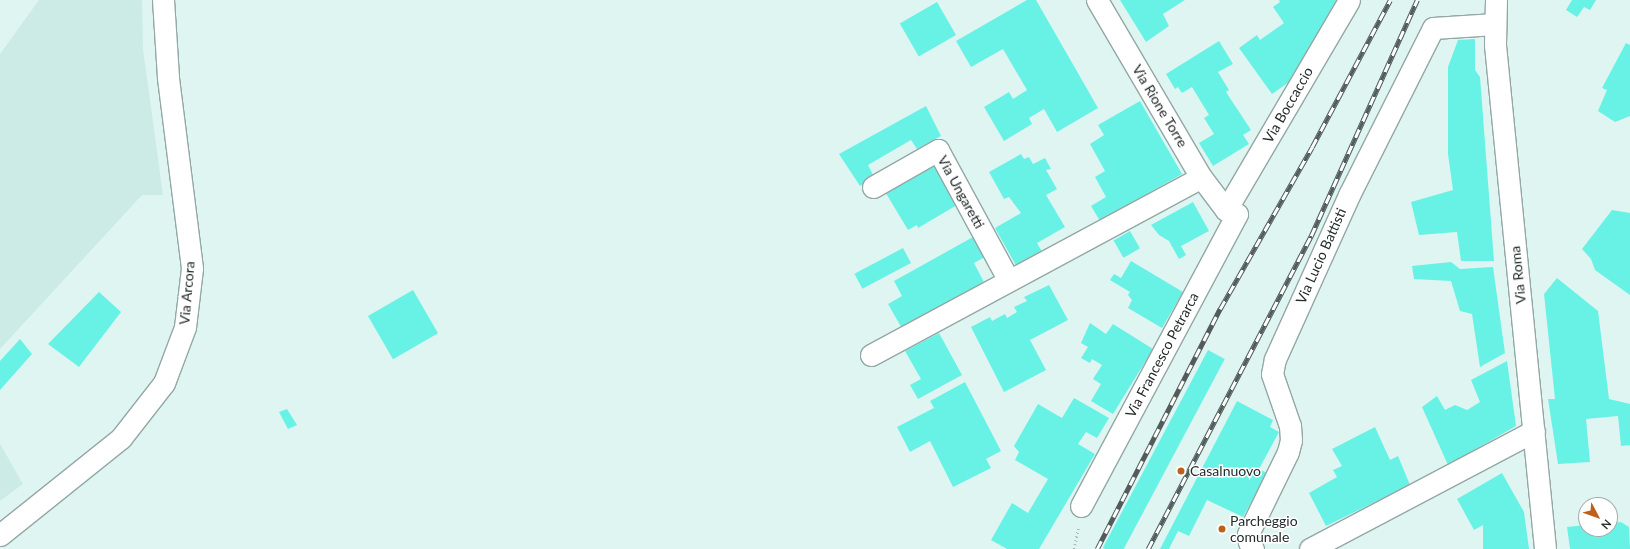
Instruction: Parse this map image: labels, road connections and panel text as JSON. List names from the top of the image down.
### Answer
{
  "streets": {
    "street": [
      "Via Boccaccio",
      "Via Rione Torre",
      "Via Ungaretti",
      "Via Lucio Battisti",
      "Via Roma",
      "Via Arcora",
      "Via Francesco Petrarca"
    ]
  },
  "crossings": [
    ["Via Boccaccio", "Via Rione Torre"],
    ["Via Boccaccio", "Via Francesco Petrarca"],
    ["Via Rione Torre", "Via Francesco Petrarca"],
    ["Via Lucio Battisti", "Via Roma"]
  ],
  "places": ["Casalnuovo", "Parcheggio comunale"],
  "north": "bottom right"
}
